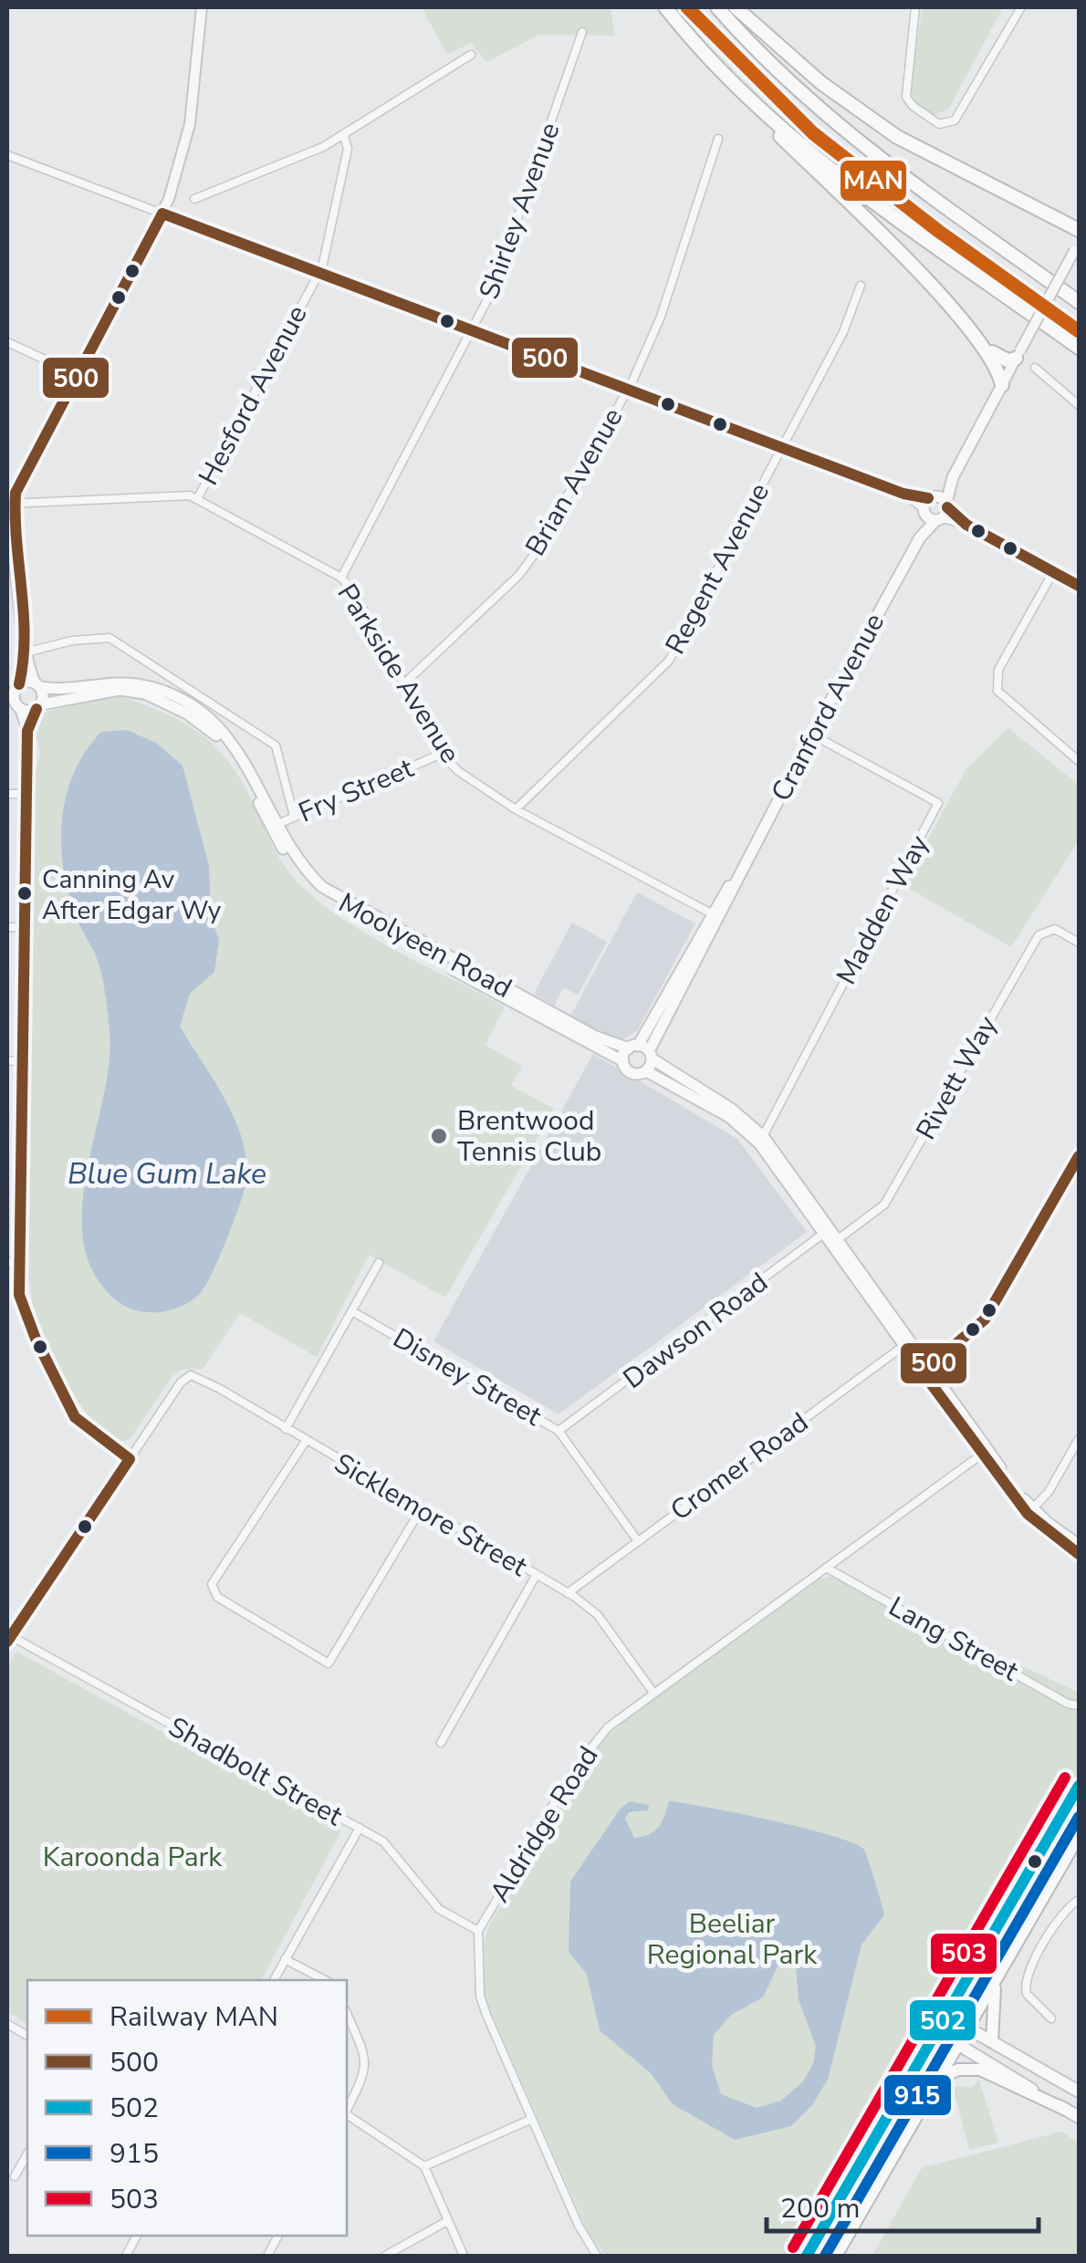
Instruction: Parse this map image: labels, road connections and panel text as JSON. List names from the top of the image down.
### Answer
{
  "streets": {
    "main road": ["Cranford Avenue", "Moolyeen Road"],
    "street": [
      "Shirley Avenue",
      "Hesford Avenue",
      "Brian Avenue",
      "Regent Avenue",
      "Parkside Avenue",
      "Fry Street",
      "Madden Way",
      "Rivett Way",
      "Dawson Road",
      "Disney Street",
      "Cromer Road",
      "Sicklemore Street",
      "Lang Street",
      "Shadbolt Street",
      "Aldridge Road"
    ]
  },
  "crossings": [
    ["Shirley Avenue", "Parkside Avenue"],
    ["Hesford Avenue", "Parkside Avenue"],
    ["Brian Avenue", "Parkside Avenue"],
    ["Regent Avenue", "Parkside Avenue"],
    ["Parkside Avenue", "Cranford Avenue"],
    ["Parkside Avenue", "Fry Street"],
    ["Cranford Avenue", "Madden Way"],
    ["Cranford Avenue", "Moolyeen Road"],
    ["Fry Street", "Moolyeen Road"],
    ["Madden Way", "Moolyeen Road"],
    ["Moolyeen Road", "Rivett Way"],
    ["Moolyeen Road", "Dawson Road"],
    ["Moolyeen Road", "Cromer Road"],
    ["Moolyeen Road", "Aldridge Road"],
    ["Dawson Road", "Disney Street"],
    ["Disney Street", "Cromer Road"],
    ["Cromer Road", "Sicklemore Street"],
    ["Sicklemore Street", "Aldridge Road"],
    ["Lang Street", "Aldridge Road"],
    ["Shadbolt Street", "Aldridge Road"]
  ],
  "water": ["Blue Gum Lake"],
  "parks": ["Karoonda Park", "Beeliar Regional Park"],
  "places": ["Canning Av After Edgar Wy", "Brentwood Tennis Club"],
  "lines": [
    "rail line MAN",
    "transit line 500",
    "transit line 503",
    "transit line 502",
    "transit line 915"
  ],
  "legend": [
    "Railway MAN",
    "500",
    "502",
    "915",
    "503"
  ],
  "scale_bar": "200 m"
}
